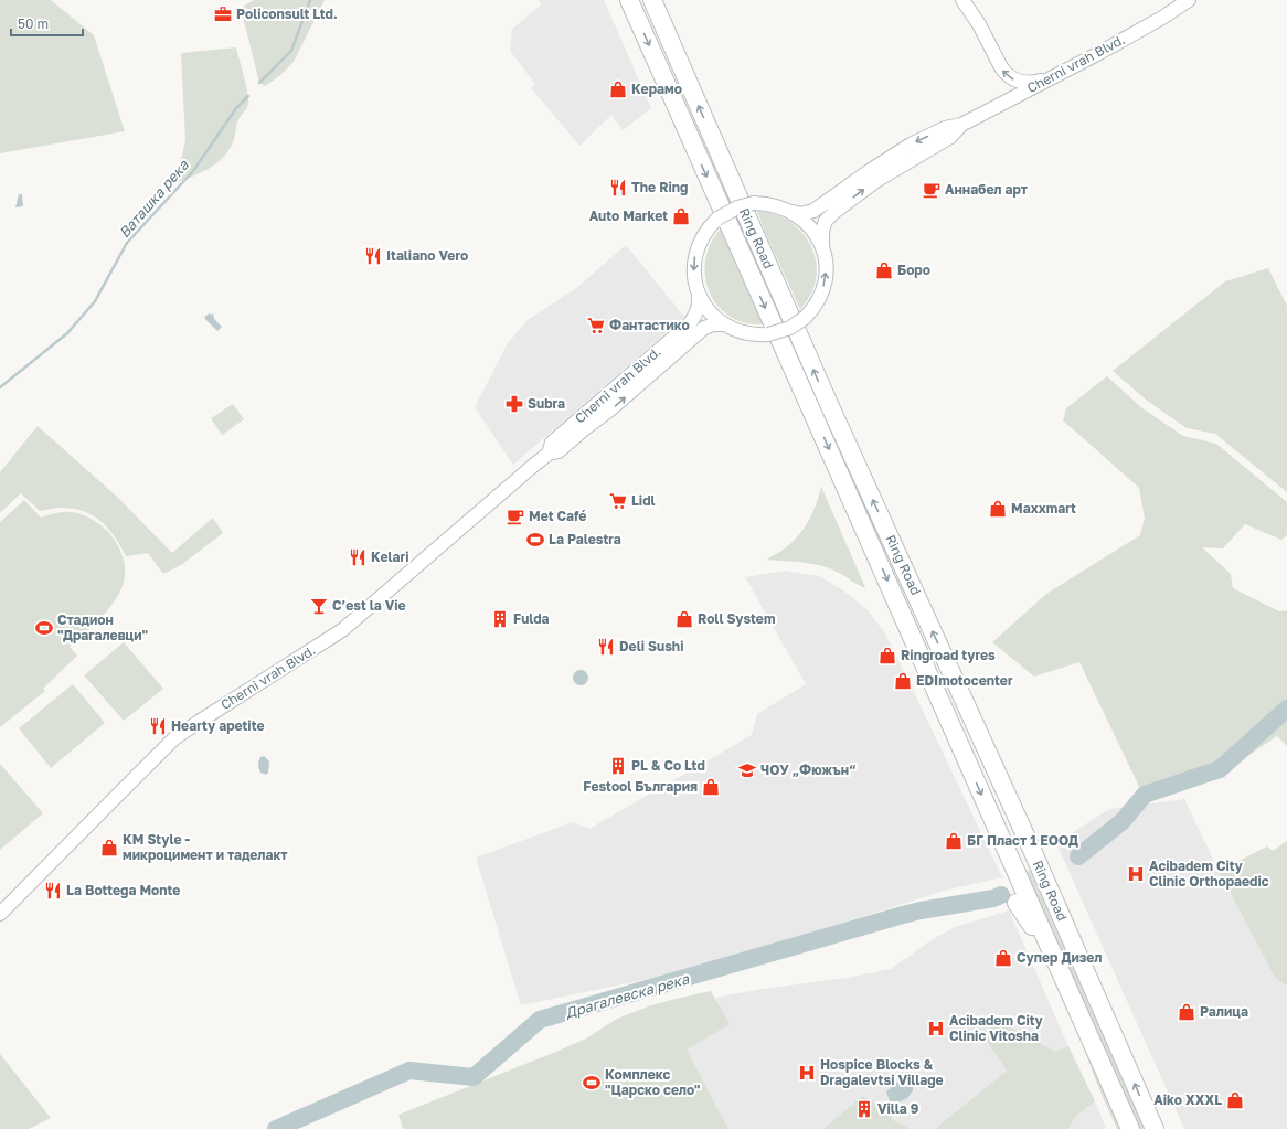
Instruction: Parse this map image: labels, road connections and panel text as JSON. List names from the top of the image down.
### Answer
{
  "streets": {
    "highway": ["Ring Road"],
    "main road": ["Cherni vrah Blvd."]
  },
  "water": ["Ваташка река", "Драгалевска река"],
  "places": {
    "office": ["Policonsult Ltd."],
    "shop": [
      "Керамо",
      "Auto Market",
      "Боро",
      "Maxxmart",
      "Roll System",
      "Ringroad tyres",
      "EDImotocenter",
      "Festool България",
      "БГ Пласт 1 ЕООД",
      "KM Style - микроцимент и таделакт",
      "Супер Дизел",
      "Ралица",
      "Aiko XXXL"
    ],
    "restaurant": [
      "The Ring",
      "Italiano Vero",
      "Kelari",
      "Deli Sushi",
      "Hearty apetite",
      "La Bottega Monte"
    ],
    "cafe": ["Аннабел арт", "Met Café"],
    "supermarket": ["Фантастико", "Lidl"],
    "pharmacy": ["Subra"],
    "sports": ["La Palestra", "Стадион \"Драгалевци\"", "Комплекс \"Царско село\""],
    "bar": ["C’est la Vie"],
    "building": ["Fulda", "PL & Co Ltd", "Villa 9"],
    "school or university": ["ЧОУ „Фюжън“"],
    "hospital": ["Acibadem City Clinic Orthopaedic", "Acibadem City Clinic Vitosha", "Hospice Blocks & Dragalevtsi Village"]
  },
  "scale_bar": "50 m"
}
